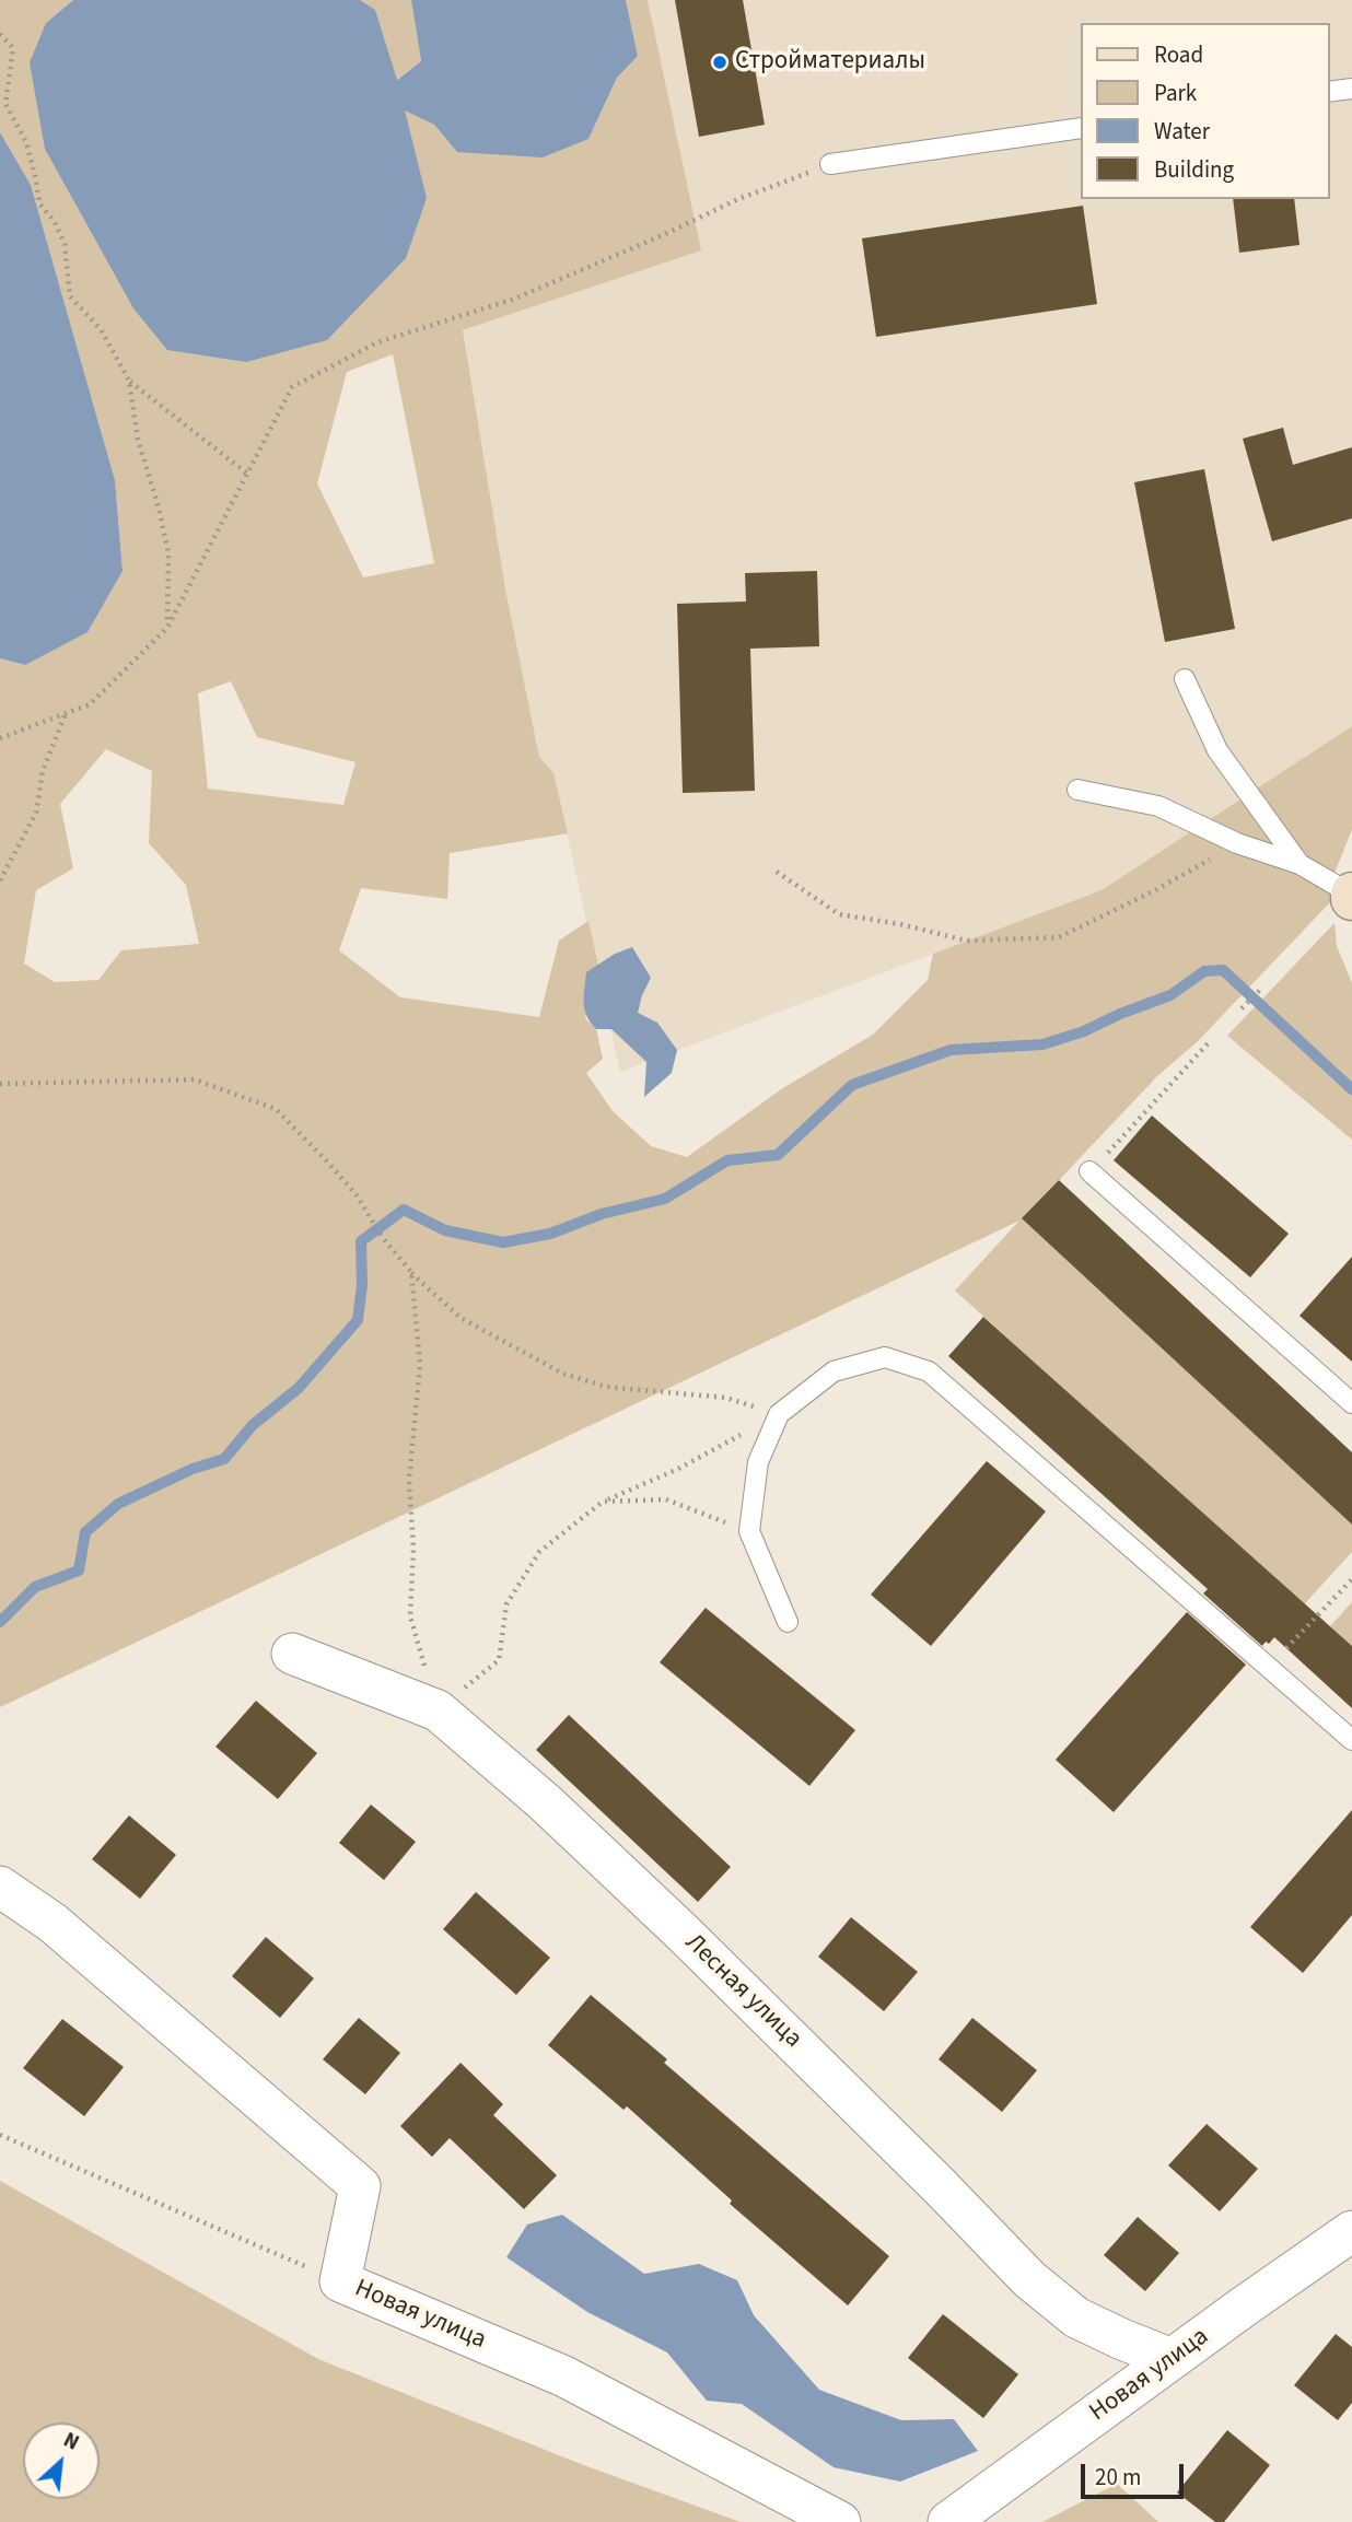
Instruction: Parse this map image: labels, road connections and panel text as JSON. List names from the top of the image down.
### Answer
{
  "streets": {
    "street": ["Лесная улица", "Новая улица"]
  },
  "crossings": [
    ["Лесная улица", "Новая улица"]
  ],
  "places": ["Стройматериалы"],
  "legend": [
    "Road",
    "Park",
    "Water",
    "Building"
  ],
  "scale_bar": "20 m",
  "north": "top right"
}
